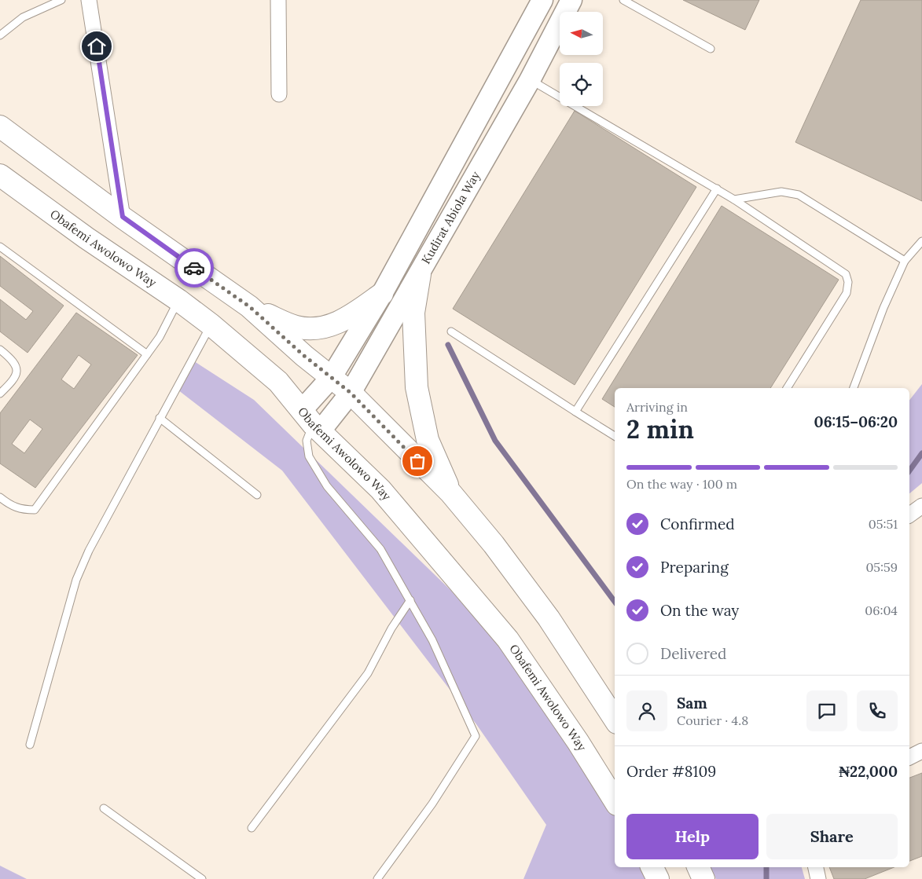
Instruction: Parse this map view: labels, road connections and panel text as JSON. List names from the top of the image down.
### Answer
{
  "streets": {
    "main road": ["Kudirat Abiola Way", "Obafemi Awolowo Way"]
  },
  "crossings": [
    ["Kudirat Abiola Way", "Obafemi Awolowo Way"]
  ],
  "north": "left",
  "page": {
    "heading": ["2 min", "Arriving in", "06:15–06:20"],
    "panel": [
      "Sam",
      "Courier · 4.8",
      "Order #8109",
      "₦22,000"
    ],
    "bar": "On the way · 100 m",
    "list": [
      ["Confirmed", "05:51"],
      ["Preparing", "05:59"],
      ["On the way", "06:04"],
      "Delivered"
    ],
    "buttons": ["Help", "Share"]
  }
}
